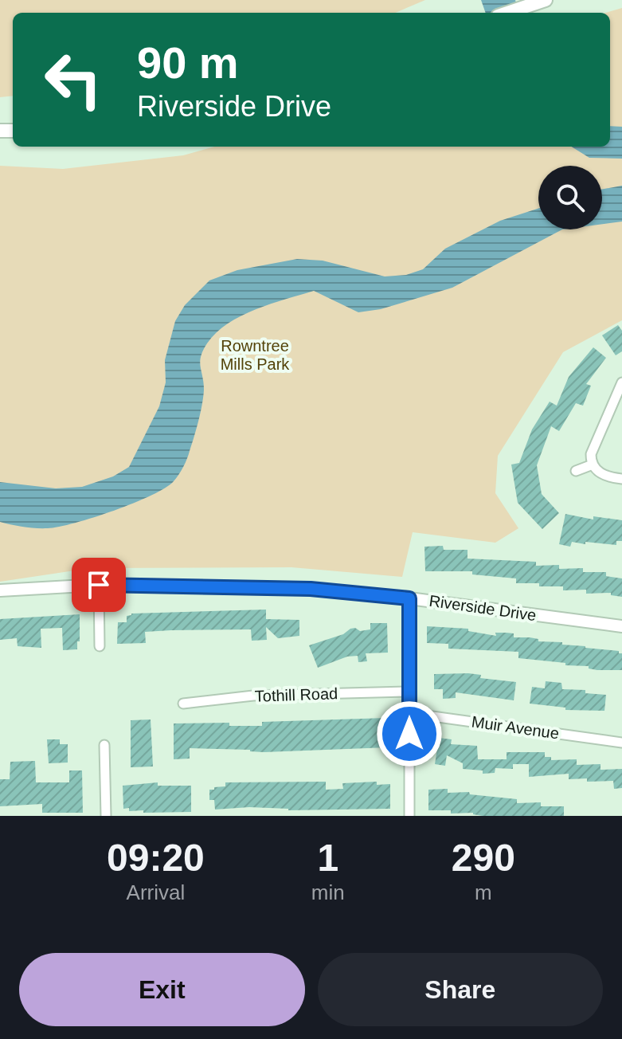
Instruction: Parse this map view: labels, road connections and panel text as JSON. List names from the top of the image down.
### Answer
{
  "streets": {
    "street": ["Riverside Drive", "Tothill Road", "Muir Avenue"]
  },
  "parks": ["Rowntree Mills Park"],
  "page": {
    "turn": ["90 m", "Riverside Drive"],
    "eta": [
      "09:20",
      "Arrival",
      "1",
      "min",
      "290",
      "m"
    ],
    "buttons": ["Exit", "Share"]
  }
}
